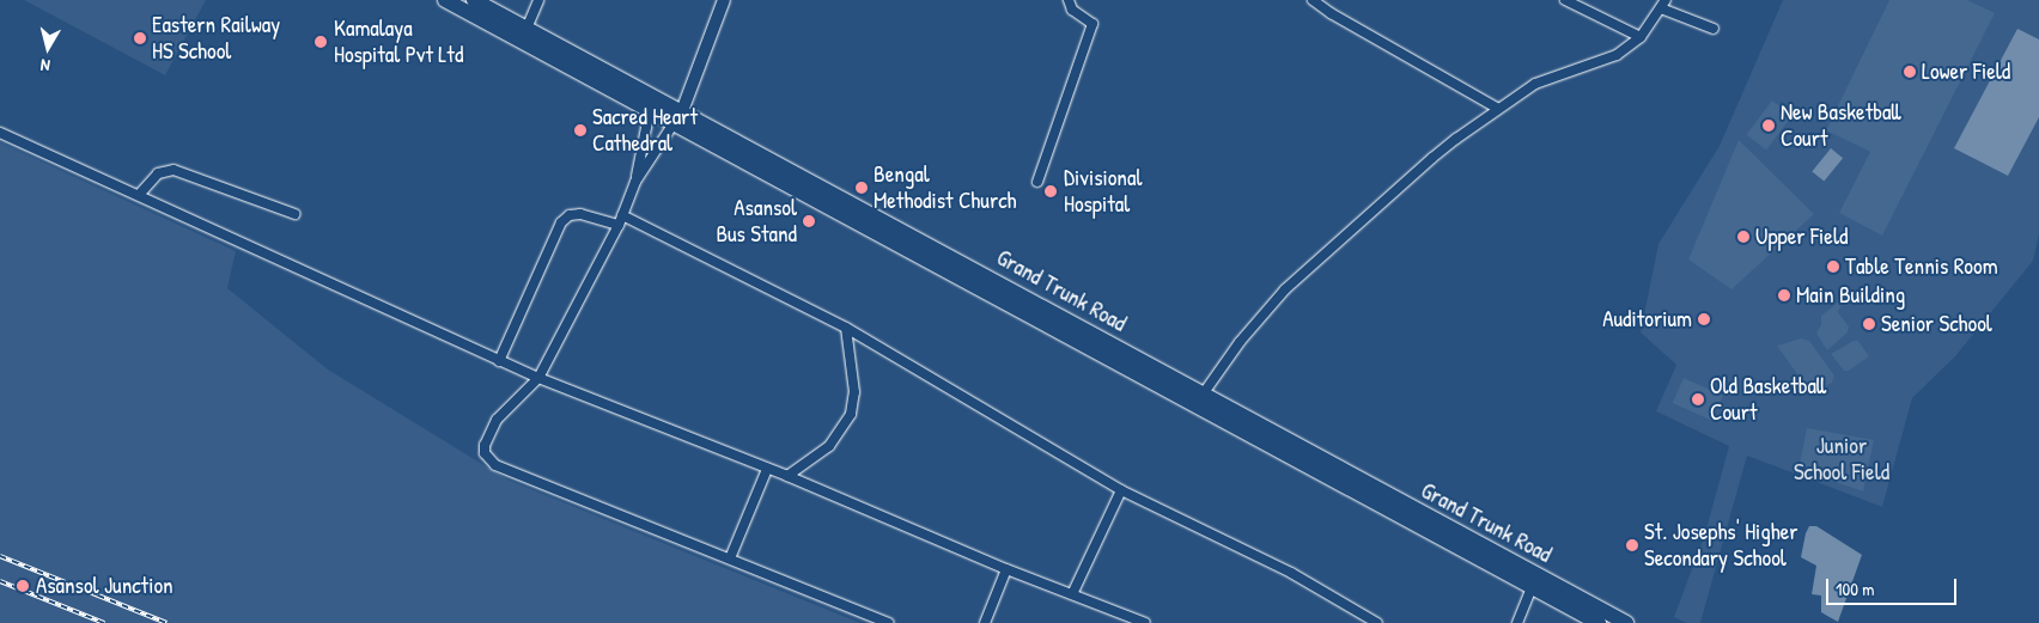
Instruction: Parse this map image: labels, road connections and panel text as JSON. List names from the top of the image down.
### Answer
{
  "streets": {
    "main road": ["Grand Trunk Road"]
  },
  "parks": ["Junior School Field"],
  "places": [
    "Eastern Railway HS School",
    "Kamalaya Hospital Pvt Ltd",
    "Lower Field",
    "New Basketball Court",
    "Sacred Heart Cathedral",
    "Bengal Methodist Church",
    "Divisional Hospital",
    "Asansol Bus Stand",
    "Upper Field",
    "Table Tennis Room",
    "Main Building",
    "Auditorium",
    "Senior School",
    "Old Basketball Court",
    "St. Josephs' Higher Secondary School",
    "Asansol Junction"
  ],
  "scale_bar": "100 m",
  "north": "bottom"
}
